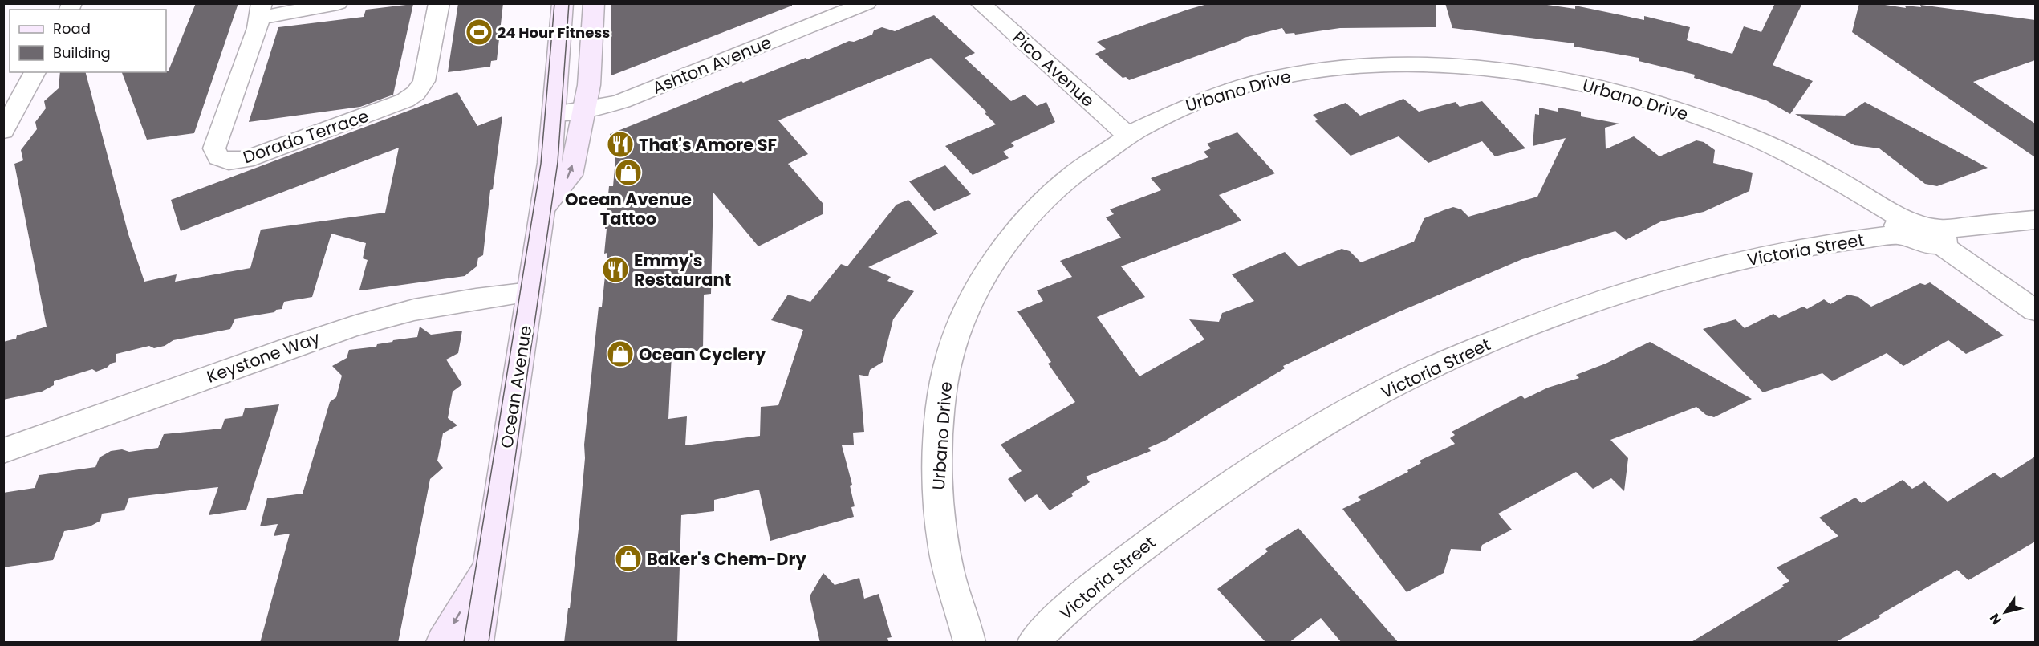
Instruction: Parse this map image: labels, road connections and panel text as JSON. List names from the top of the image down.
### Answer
{
  "streets": {
    "main road": ["Ocean Avenue"],
    "street": [
      "Ashton Avenue",
      "Pico Avenue",
      "Urbano Drive",
      "Dorado Terrace",
      "Victoria Street",
      "Keystone Way"
    ]
  },
  "crossings": [
    ["Ashton Avenue", "Ocean Avenue"],
    ["Pico Avenue", "Urbano Drive"],
    ["Urbano Drive", "Victoria Street"],
    ["Keystone Way", "Ocean Avenue"]
  ],
  "places": {
    "sports": ["24 Hour Fitness"],
    "restaurant": ["That's Amore SF", "Emmy's Restaurant"],
    "shop": ["Ocean Avenue Tattoo", "Ocean Cyclery", "Baker's Chem-Dry"]
  },
  "legend": ["Road", "Building"],
  "north": "bottom left"
}
